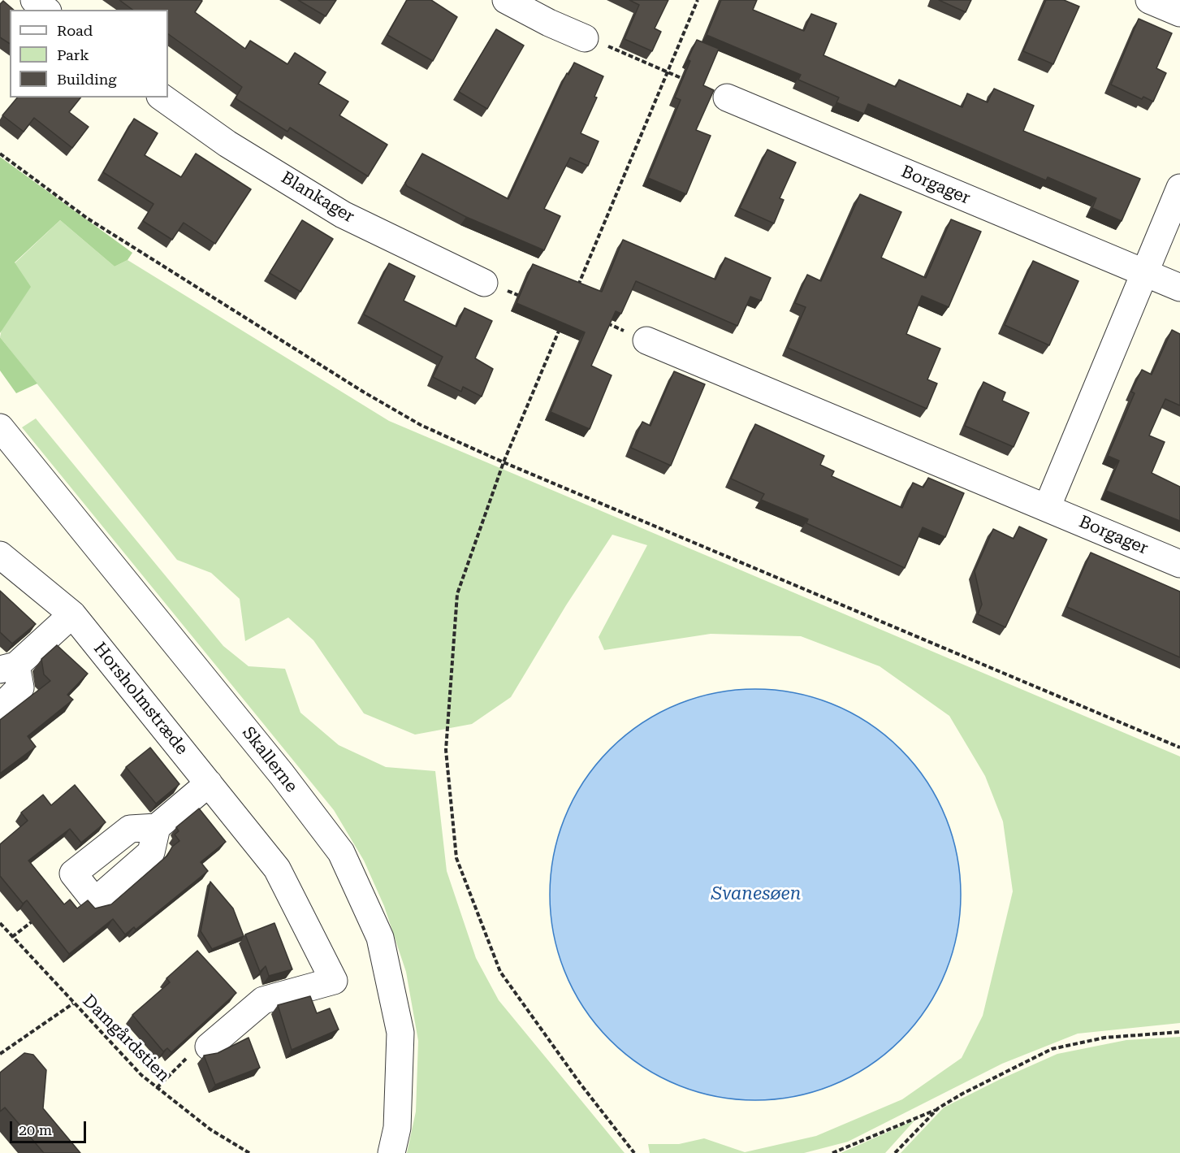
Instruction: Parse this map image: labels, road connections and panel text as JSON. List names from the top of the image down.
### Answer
{
  "streets": {
    "street": [
      "Borgager",
      "Blankager",
      "Horsholmstræde",
      "Skallerne"
    ],
    "path": ["Damgårdstien"]
  },
  "water": ["Svanesøen"],
  "legend": ["Road", "Park", "Building"],
  "scale_bar": "20 m"
}
